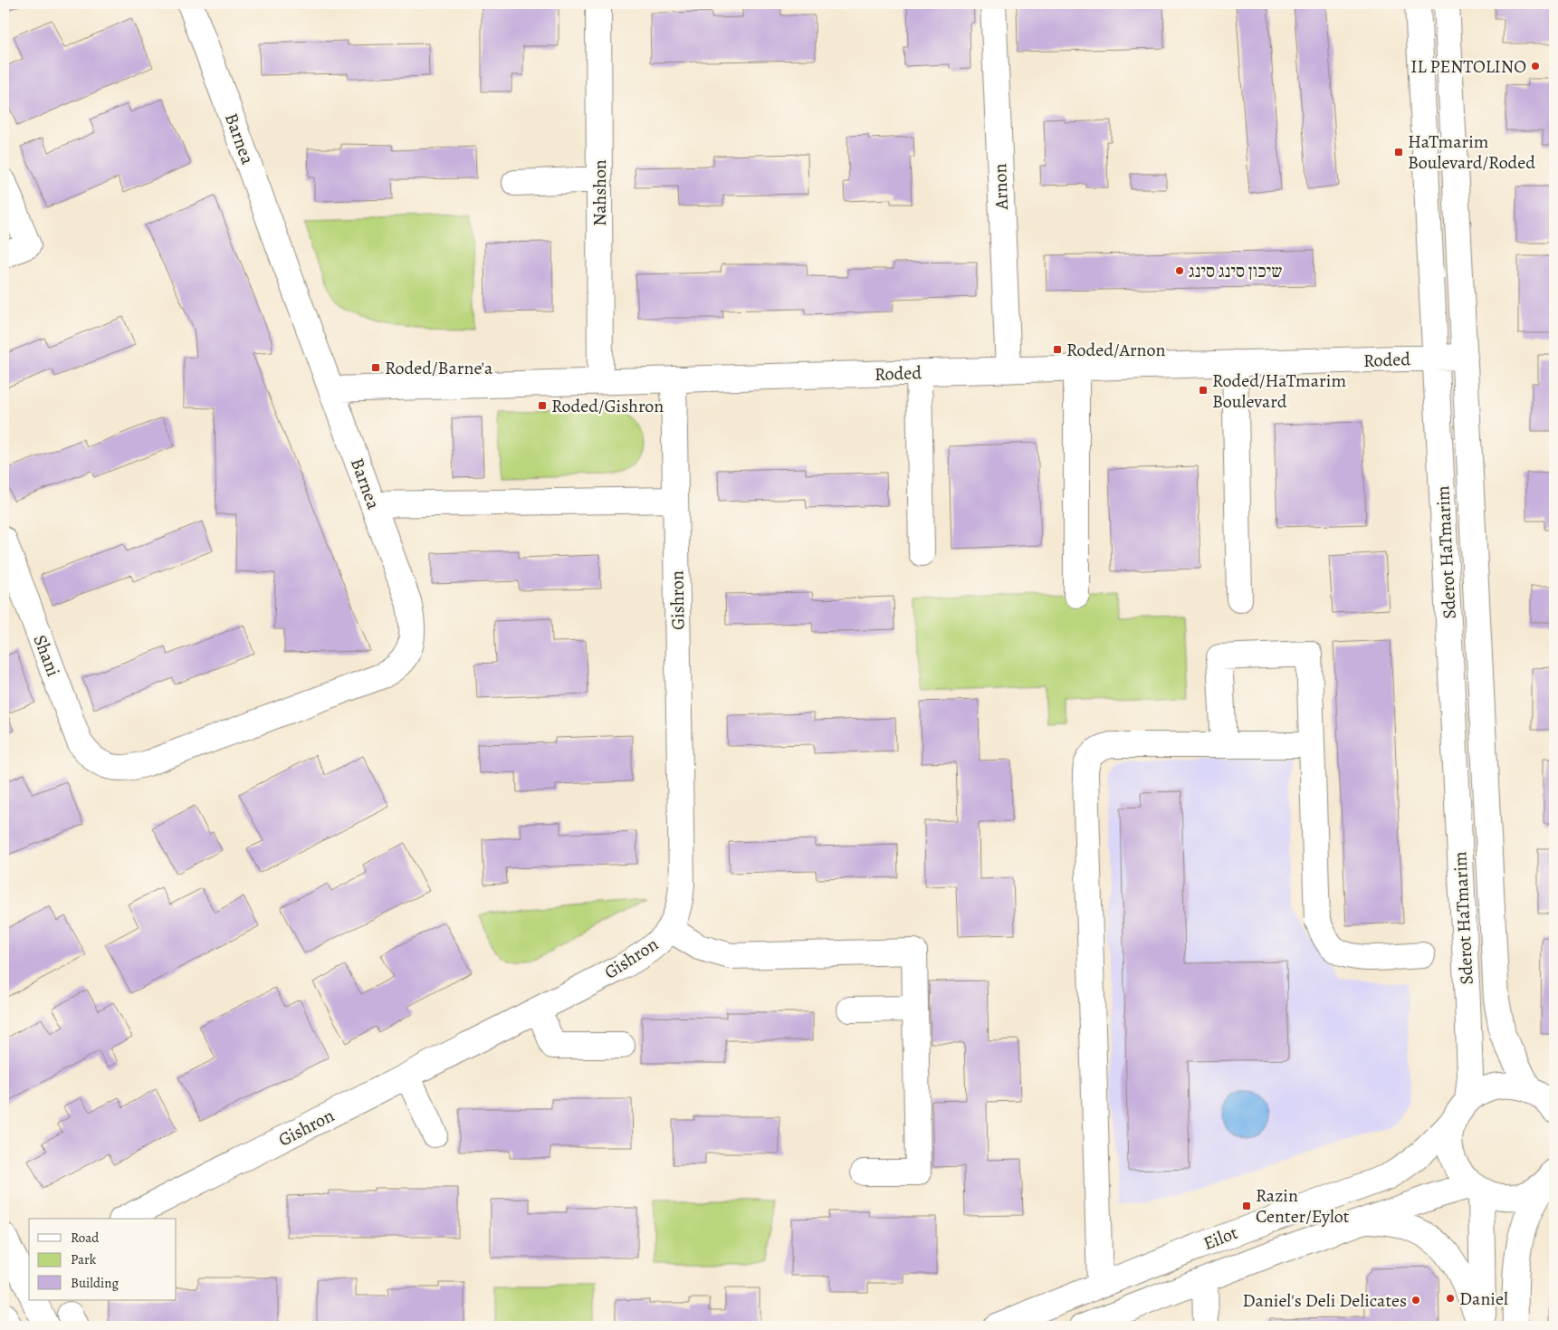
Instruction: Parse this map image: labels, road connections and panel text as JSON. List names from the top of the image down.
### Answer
{
  "streets": {
    "street": [
      "Barnea",
      "Arnon",
      "Nahshon",
      "Roded",
      "Sderot HaTmarim",
      "Gishron",
      "Shani",
      "Eilot"
    ]
  },
  "crossings": [
    ["Barnea", "Roded"],
    ["Barnea", "Shani"],
    ["Arnon", "Roded"],
    ["Nahshon", "Roded"],
    ["Roded", "Sderot HaTmarim"],
    ["Roded", "Gishron"],
    ["Sderot HaTmarim", "Eilot"]
  ],
  "places": {
    "other": [
      "IL PENTOLINO",
      "שיכון סינג סינג",
      "Daniel",
      "Daniel's Deli Delicates"
    ],
    "transit": [
      "HaTmarim Boulevard/Roded",
      "Roded/Arnon",
      "Roded/Barne'a",
      "Roded/HaTmarim Boulevard",
      "Roded/Gishron",
      "Razin Center/Eylot"
    ]
  },
  "legend": ["Road", "Park", "Building"]
}
